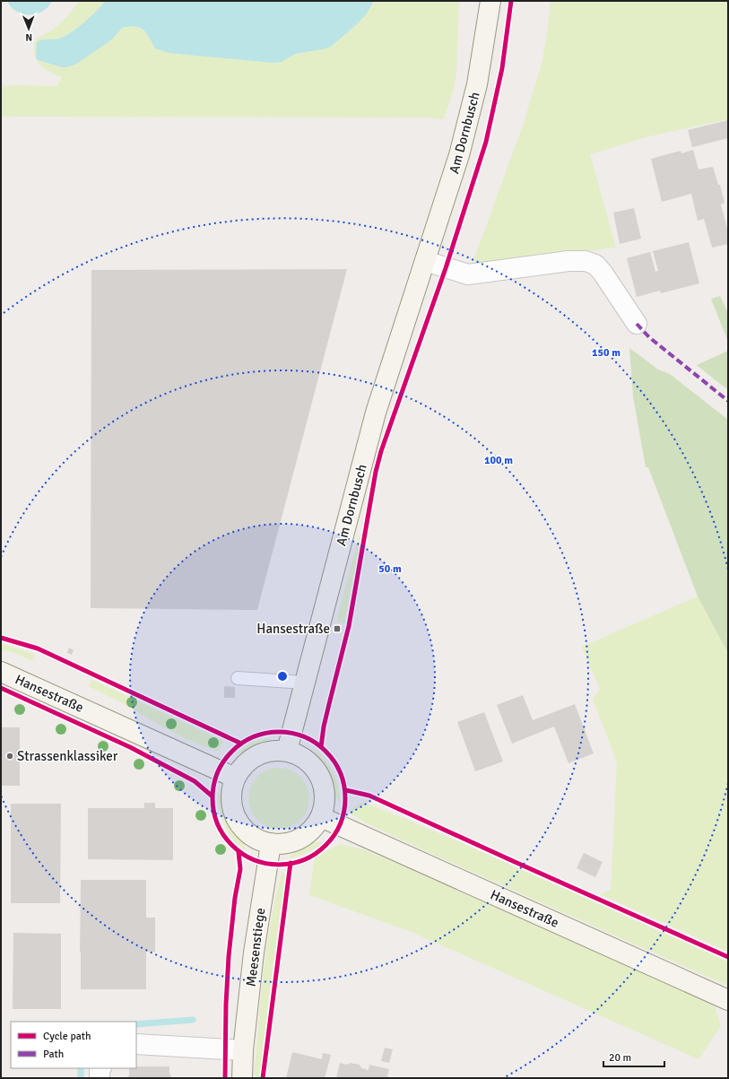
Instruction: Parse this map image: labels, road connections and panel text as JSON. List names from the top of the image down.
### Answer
{
  "streets": {
    "street": ["Am Dornbusch", "Hansestraße", "Meesenstiege"]
  },
  "crossings": [
    ["Am Dornbusch", "Hansestraße"],
    ["Am Dornbusch", "Meesenstiege"],
    ["Hansestraße", "Meesenstiege"]
  ],
  "places": {
    "transit": ["Hansestraße"],
    "other": ["Strassenklassiker"]
  },
  "legend": ["Cycle path", "Path"],
  "scale_bar": "20 m",
  "north": "bottom",
  "rings": ["150 m", "100 m", "50 m"]
}
